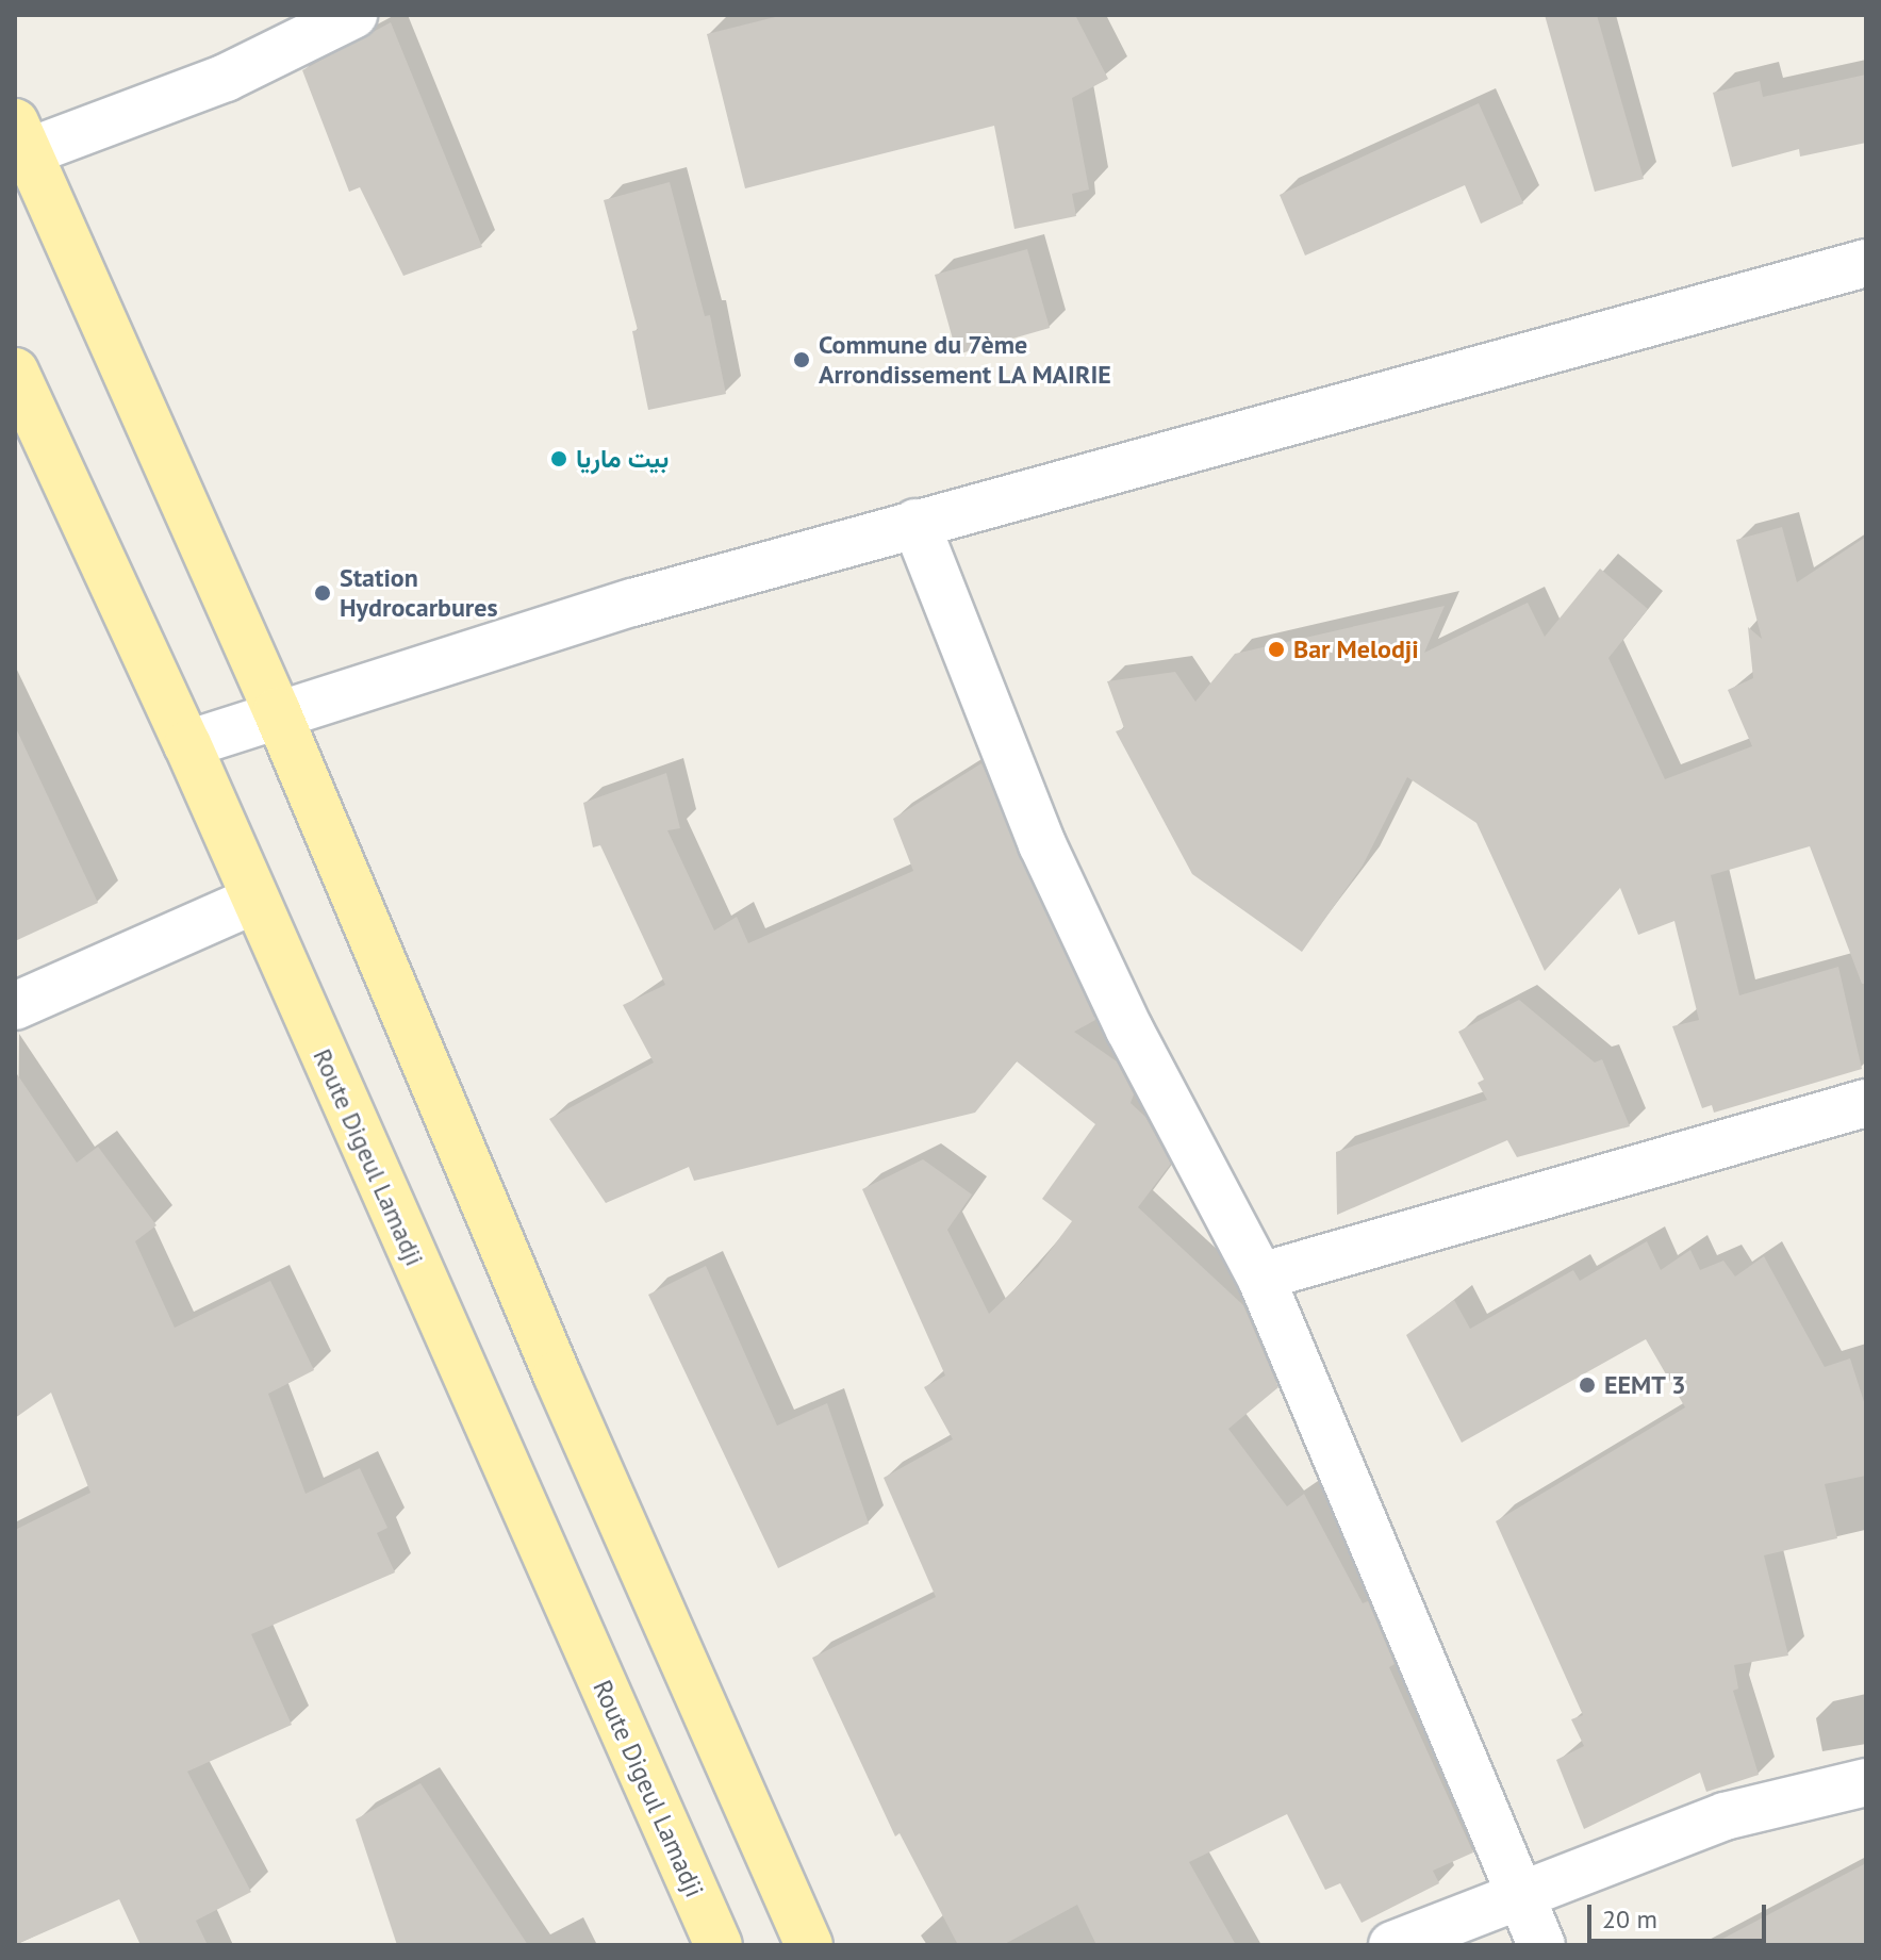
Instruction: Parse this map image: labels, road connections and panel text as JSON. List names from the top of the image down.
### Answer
{
  "streets": {
    "main road": ["Route Digeul Lamadji"]
  },
  "places": [
    "Commune du 7ème Arrondissement LA MAIRIE",
    "بيت ماريا",
    "Station Hydrocarbures",
    "Bar Melodji",
    "EEMT 3"
  ],
  "scale_bar": "20 m"
}
